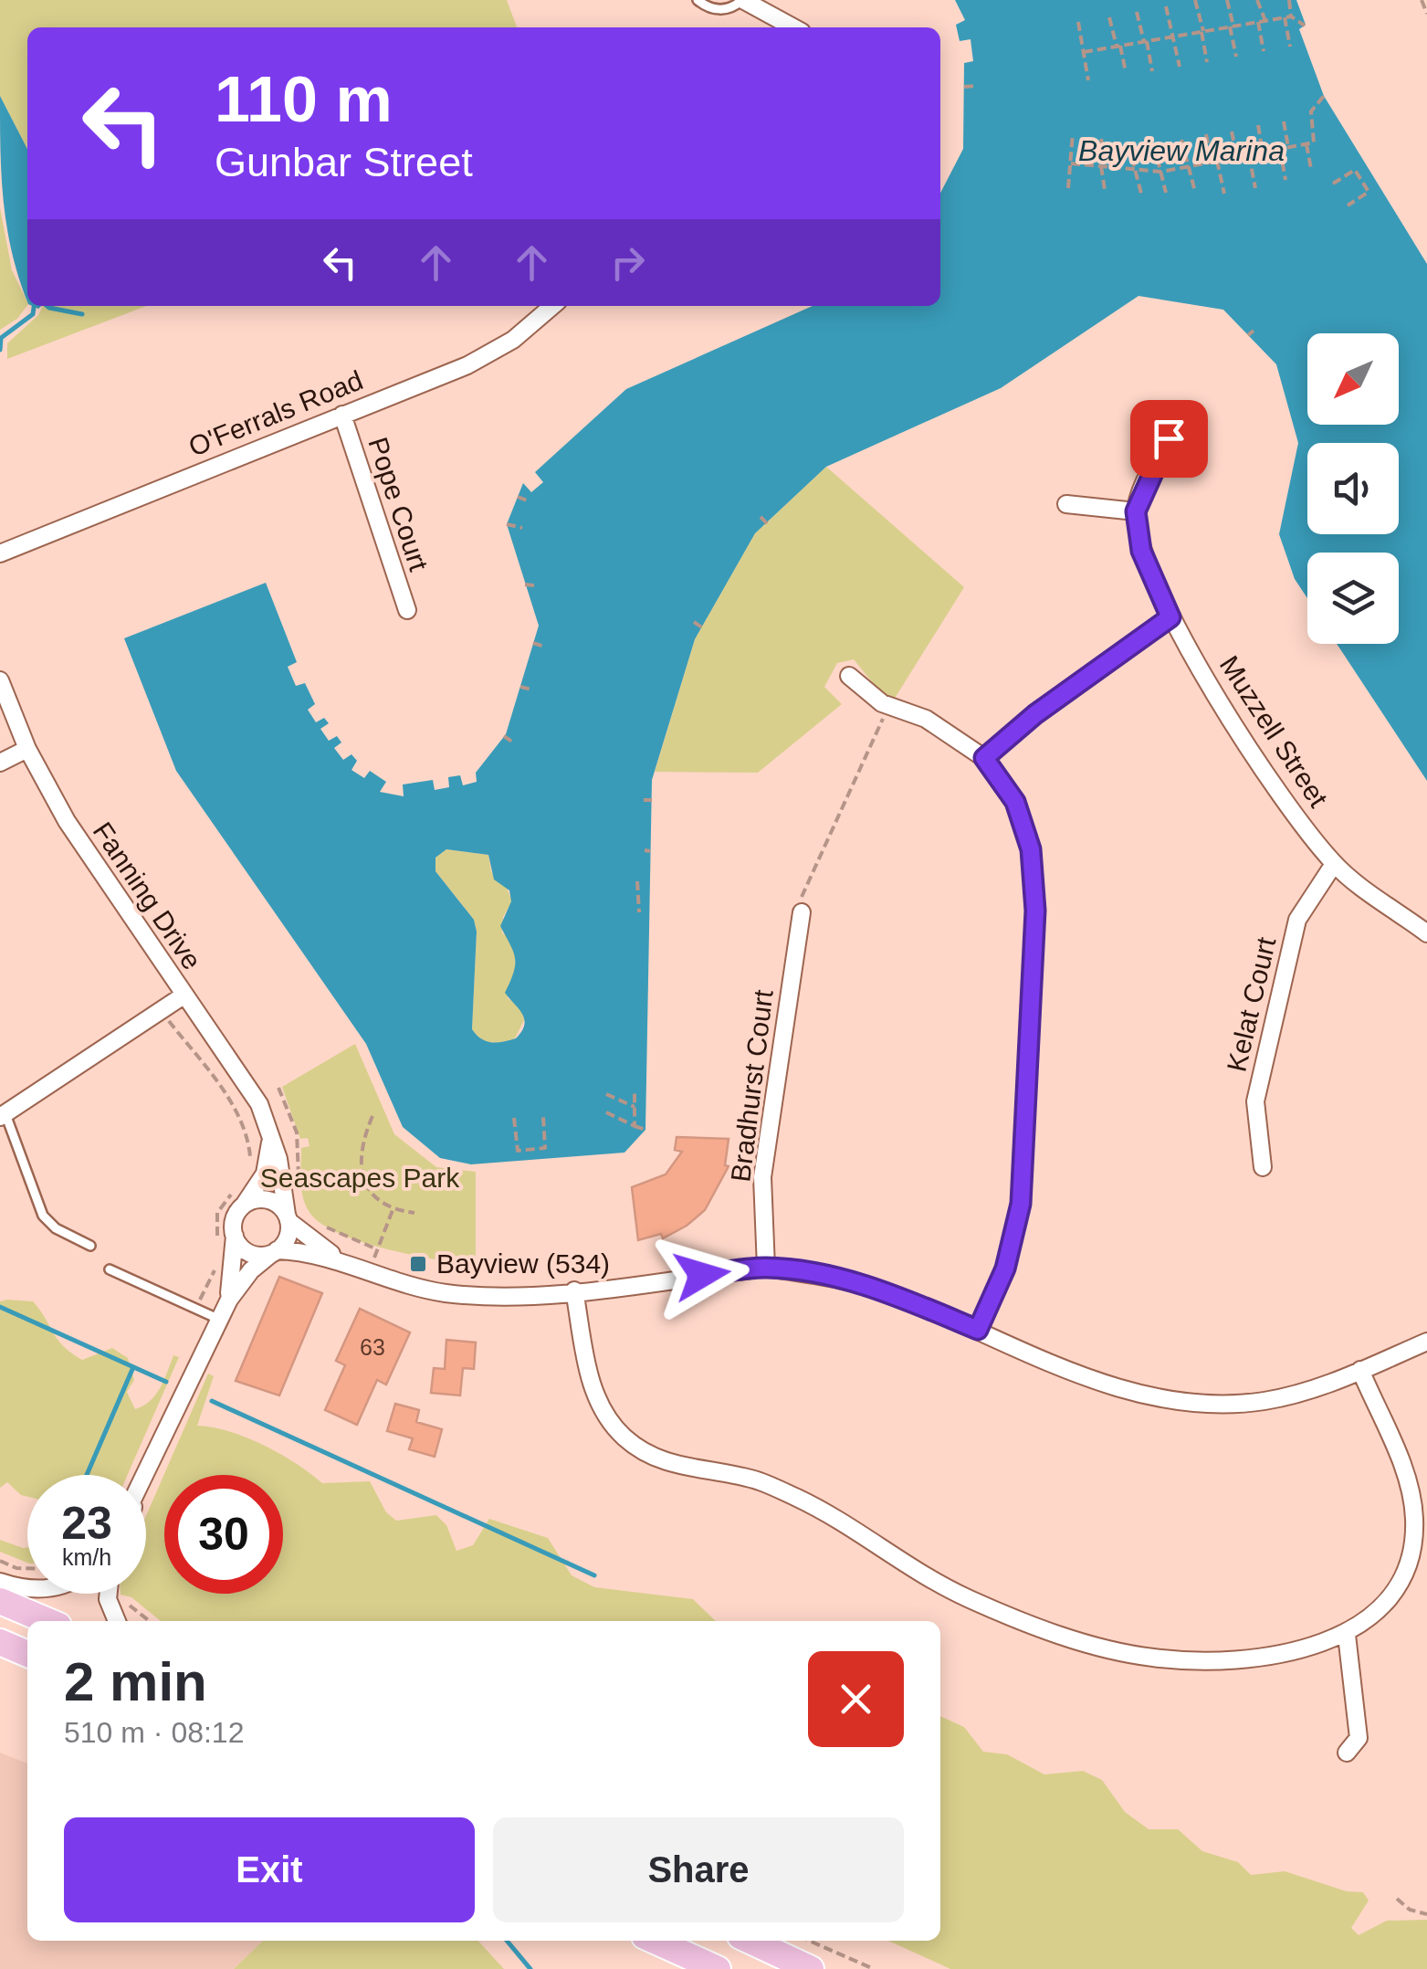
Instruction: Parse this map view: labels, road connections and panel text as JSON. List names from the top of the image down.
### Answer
{
  "streets": {
    "street": [
      "O'Ferrals Road",
      "Pope Court",
      "Muzzell Street",
      "Fanning Drive",
      "Kelat Court",
      "Bradhurst Court"
    ]
  },
  "crossings": [
    ["O'Ferrals Road", "Pope Court"],
    ["Muzzell Street", "Kelat Court"]
  ],
  "water": ["Bayview Marina"],
  "parks": ["Seascapes Park"],
  "places": {
    "transit": ["Bayview (534)"]
  },
  "house_numbers": ["63"],
  "north": "bottom left",
  "page": {
    "turn": ["110 m", "Gunbar Street"],
    "speed": "23 km/h",
    "limit": "30",
    "heading": ["2 min", "510 m · 08:12"],
    "buttons": ["Exit", "Share"]
  }
}
